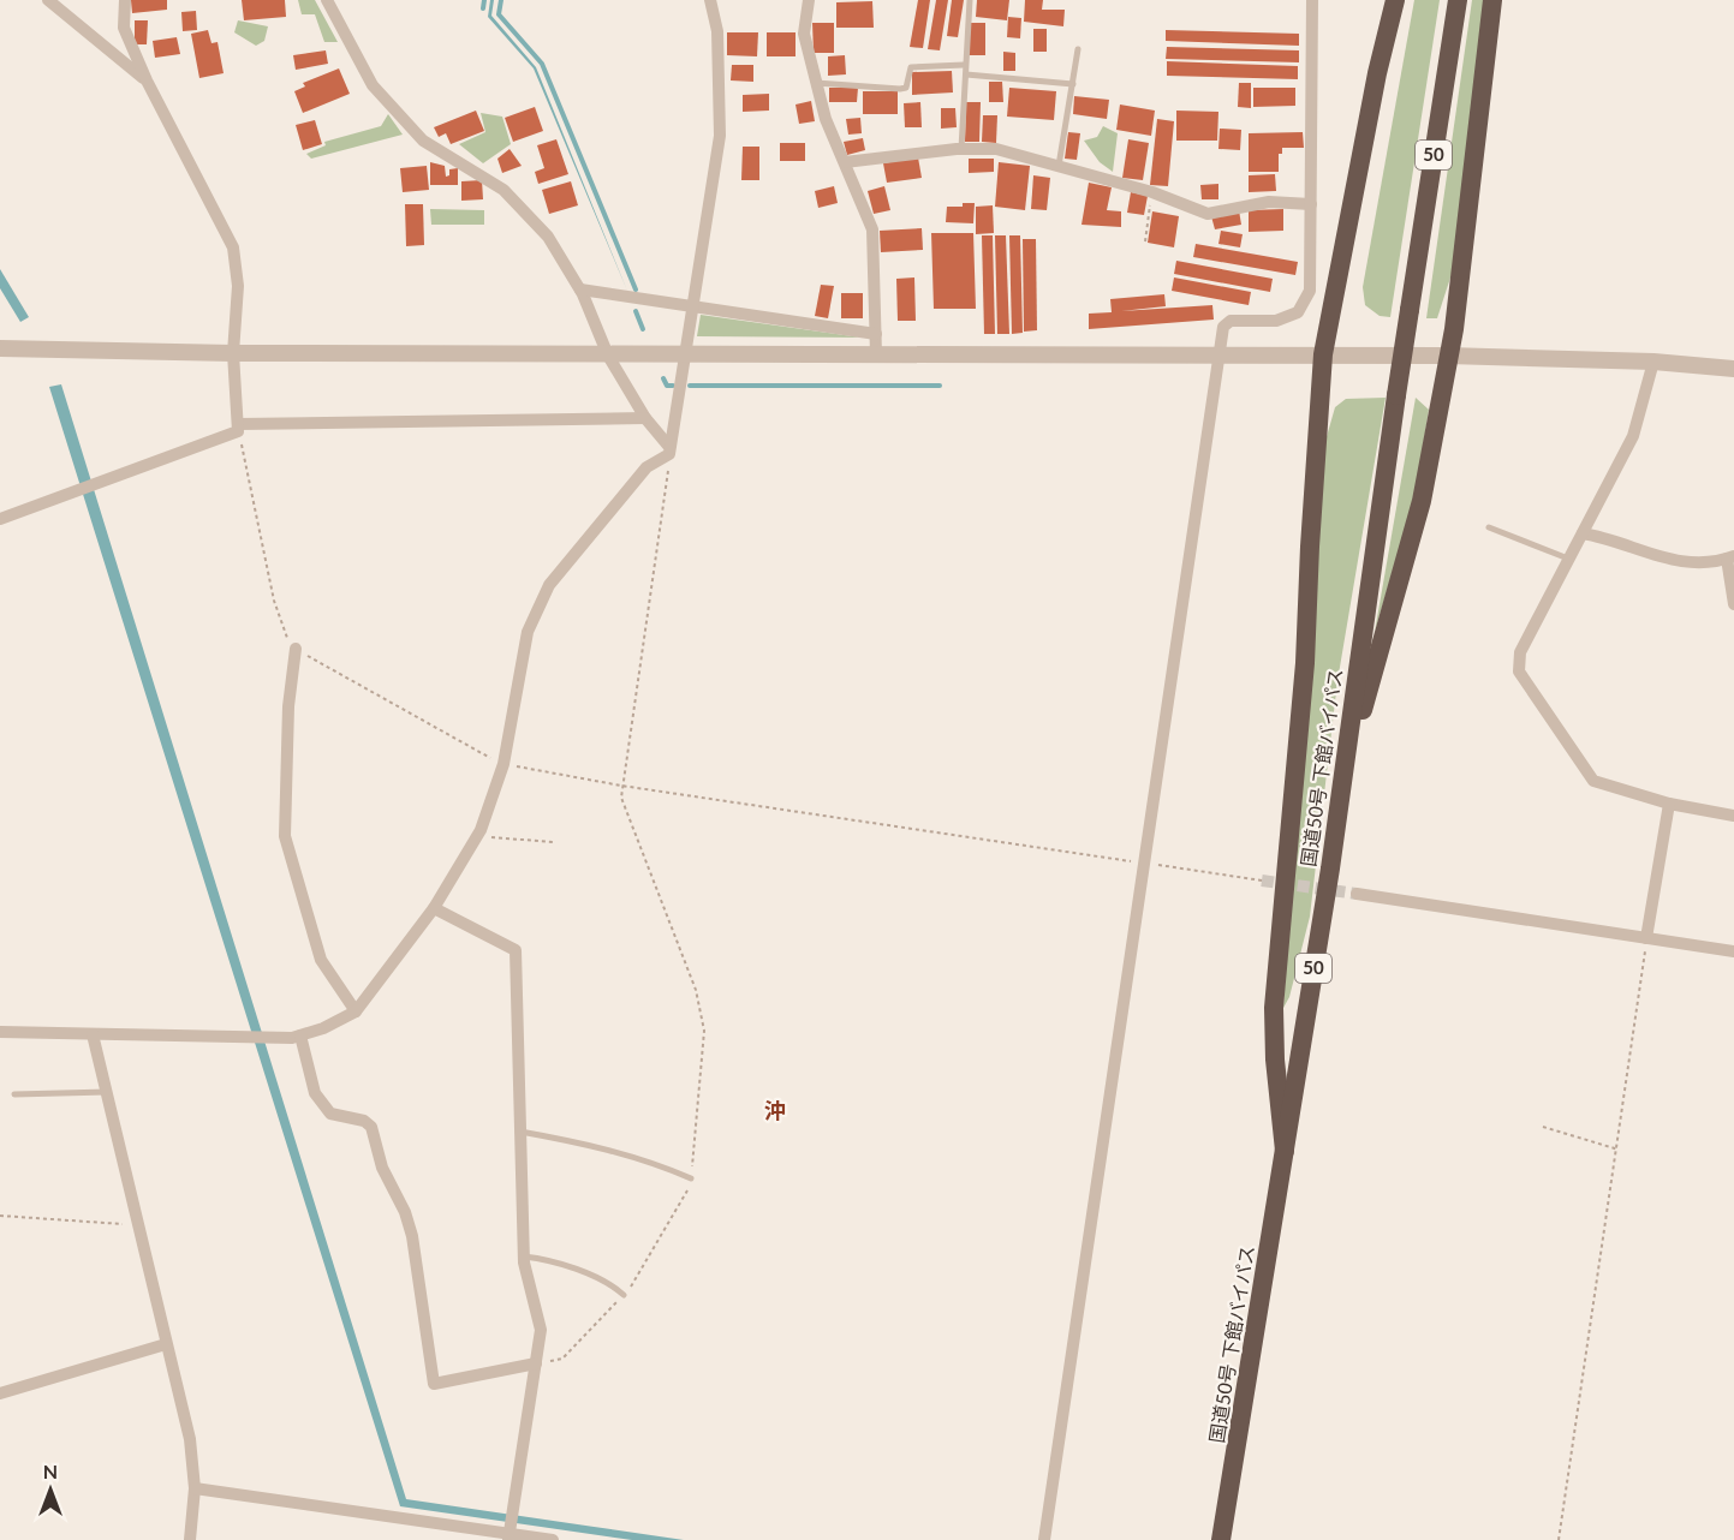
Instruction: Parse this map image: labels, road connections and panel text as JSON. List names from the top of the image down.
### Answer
{
  "streets": {
    "highway": ["50", "国道50号 下館バイパス"]
  },
  "districts": ["沖"],
  "north": "top"
}
